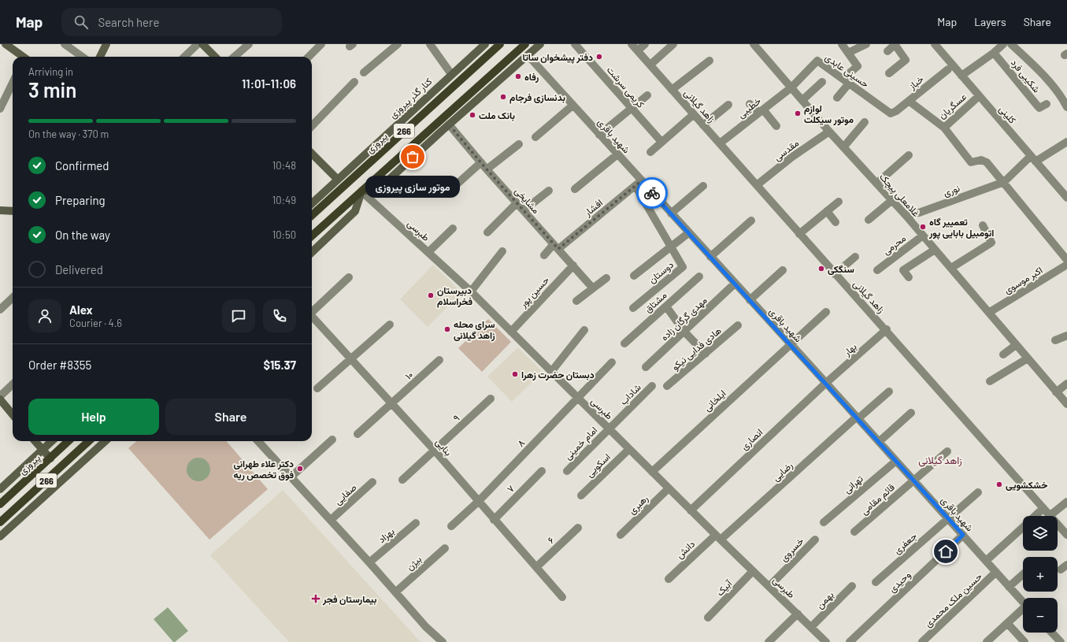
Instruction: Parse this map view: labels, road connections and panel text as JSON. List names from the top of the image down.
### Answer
{
  "streets": {
    "main road": ["کنار گذر پیروزی", "266", "پیروزی"],
    "street": [
      "حسینی عابدی",
      "شکیبی فرد",
      "خباز",
      "کریمی سرشت",
      "زاهد گیلانی",
      "عسگریان",
      "خطیبی",
      "کلینی",
      "شهید باقری",
      "مقدسی",
      "نوری",
      "غلامعلی پیچک",
      "مشایخی",
      "افشار",
      "طبرسی",
      "محرمی",
      "دوستان",
      "اکبر موسوی",
      "حسین پور",
      "مشتاق",
      "مهدی گرگان زاده",
      "هادی فدایی نیکو",
      "بهار",
      "۱۰",
      "شاداب",
      "ایلخانی",
      "۹",
      "انصاری",
      "۸",
      "امام خمینی",
      "بنایی",
      "اسکویی",
      "رضایی",
      "تهرانی",
      "۷",
      "صفایی",
      "قائم مقامی",
      "رهبری",
      "بهزاد",
      "۶",
      "جعفری",
      "دانش",
      "خسروی",
      "بیژن",
      "وحیدی",
      "آبیک",
      "بهمن",
      "حسین ملک محمدی"
    ]
  },
  "crossings": [
    ["حسینی عابدی", "خباز"],
    ["حسینی عابدی", "خطیبی"],
    ["حسینی عابدی", "غلامعلی پیچک"],
    ["خباز", "عسگریان"],
    ["زاهد گیلانی", "خطیبی"],
    ["زاهد گیلانی", "مقدسی"],
    ["زاهد گیلانی", "بهار"],
    ["عسگریان", "کلینی"],
    ["خطیبی", "غلامعلی پیچک"],
    ["کلینی", "نوری"],
    ["266", "طبرسی"],
    ["شهید باقری", "افشار"],
    ["شهید باقری", "دوستان"],
    ["شهید باقری", "مهدی گرگان زاده"],
    ["شهید باقری", "بهار"],
    ["شهید باقری", "ایلخانی"],
    ["شهید باقری", "انصاری"],
    ["شهید باقری", "رضایی"],
    ["شهید باقری", "تهرانی"],
    ["شهید باقری", "قائم مقامی"],
    ["شهید باقری", "جعفری"],
    ["شهید باقری", "وحیدی"],
    ["شهید باقری", "حسین ملک محمدی"],
    ["مقدسی", "غلامعلی پیچک"],
    ["نوری", "غلامعلی پیچک"],
    ["غلامعلی پیچک", "محرمی"],
    ["غلامعلی پیچک", "اکبر موسوی"],
    ["مشایخی", "افشار"],
    ["مشایخی", "حسین پور"],
    ["افشار", "دوستان"],
    ["طبرسی", "حسین پور"],
    ["طبرسی", "شاداب"],
    ["طبرسی", "ایلخانی"],
    ["طبرسی", "انصاری"],
    ["طبرسی", "۸"],
    ["طبرسی", "امام خمینی"],
    ["طبرسی", "اسکویی"],
    ["طبرسی", "رضایی"],
    ["طبرسی", "رهبری"],
    ["طبرسی", "دانش"],
    ["طبرسی", "خسروی"],
    ["طبرسی", "آبیک"],
    ["طبرسی", "بهمن"],
    ["بهار", "انصاری"],
    ["۱۰", "بنایی"],
    ["شاداب", "امام خمینی"],
    ["۹", "بنایی"],
    ["۸", "بنایی"],
    ["بنایی", "۷"],
    ["بنایی", "۶"],
    ["رضایی", "دانش"]
  ],
  "districts": ["زاهد گیلانی"],
  "places": {
    "other": [
      "دفتر پیشخوان ساتا",
      "رفاه",
      "بدنسازی فرجام",
      "لوازم موتور سیکلت",
      "بانک ملت",
      "موتور سازی پیروزی",
      "تعمییر گاه اتومبیل بابایی پور",
      "سنگکی",
      "دبیرستان فخراسلام",
      "سرای محله زاهد گیلانی",
      "دبستان حضرت زهرا",
      "دکتر علاء طهرانی فوق تخصص ریه",
      "خشکشویی"
    ],
    "health": ["بیمارستان فجر"]
  },
  "page": {
    "header": "Map",
    "search": "Search here",
    "nav": ["Map", "Layers", "Share"],
    "heading": ["3 min", "Arriving in", "11:01–11:06"],
    "panel": [
      "Alex",
      "Courier · 4.6",
      "Order #8355",
      "$15.37"
    ],
    "bar": "On the way · 370 m",
    "list": [
      ["Confirmed", "10:48"],
      ["Preparing", "10:49"],
      ["On the way", "10:50"],
      "Delivered"
    ],
    "bubble": "موتور سازی پیروزی",
    "buttons": ["Help", "Share"],
    "map_buttons": ["+", "−"]
  }
}
